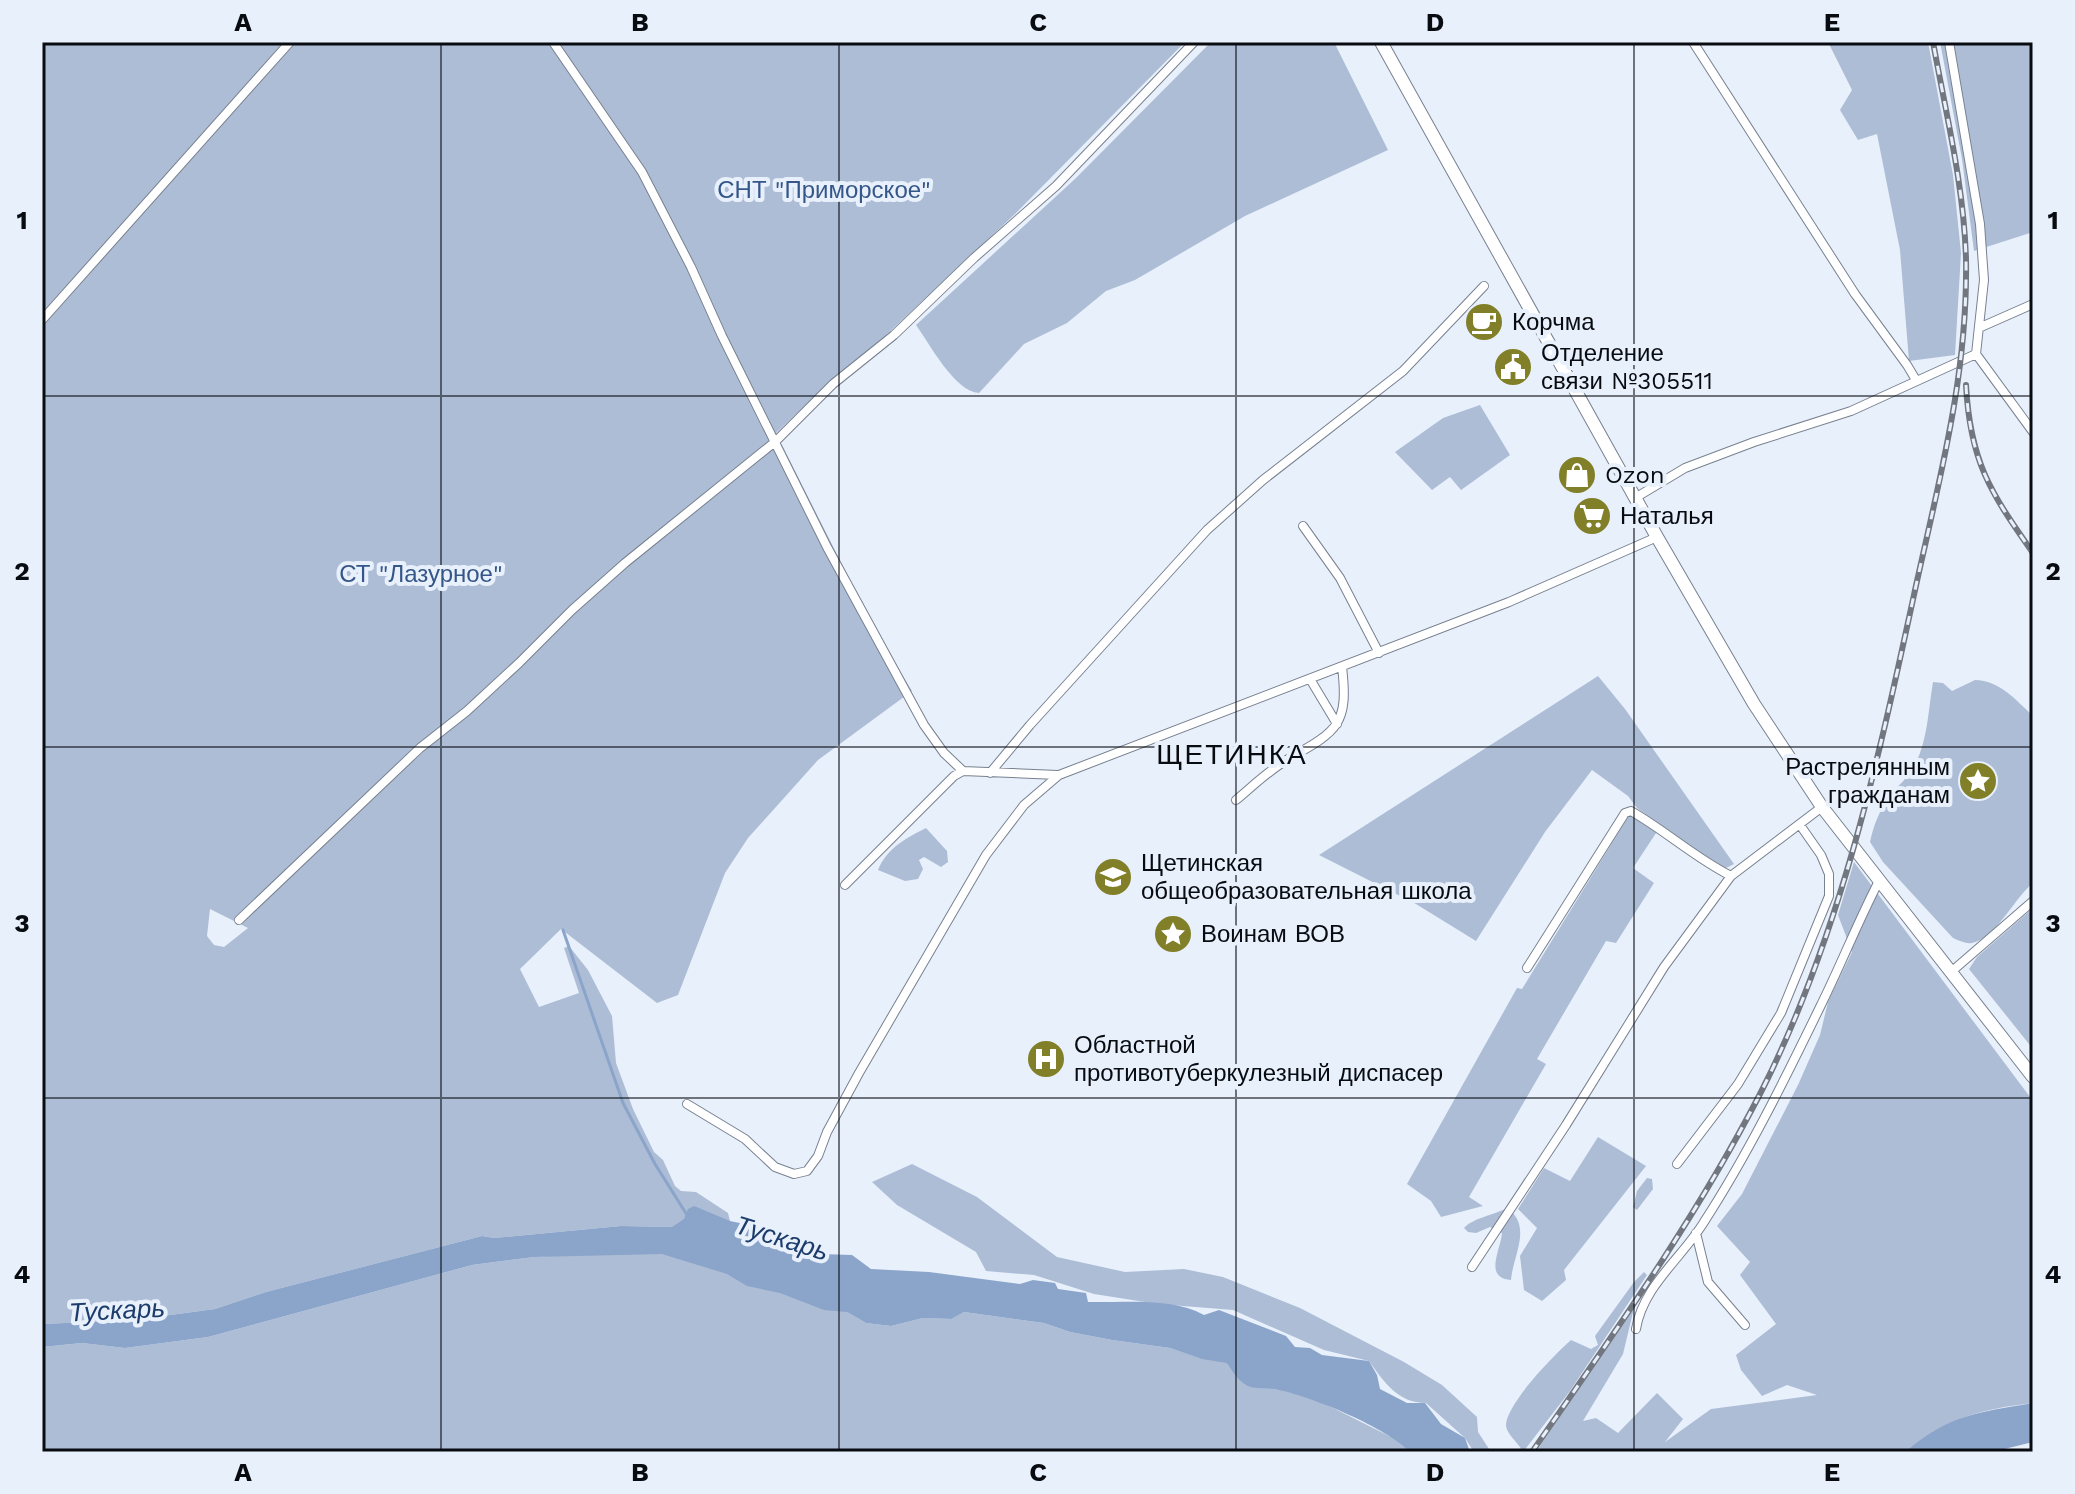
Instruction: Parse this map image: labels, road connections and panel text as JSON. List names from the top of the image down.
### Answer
{
  "districts": ["ЩЕТИНКА"],
  "water": ["Тускарь"],
  "parks": ["СНТ \"Приморское\"", "СТ \"Лазурное\""],
  "places": {
    "cafe": ["Корчма"],
    "public building": ["Отделение связи №305511"],
    "shop": ["Ozon"],
    "supermarket": ["Наталья"],
    "place": ["Растрелянным гражданам", "Воинам ВОВ"],
    "school or university": ["Щетинская общеобразовательная школа"],
    "hospital": ["Областной противотуберкулезный диспасер"]
  },
  "grid": {
    "columns": [
      "A",
      "B",
      "C",
      "D",
      "E"
    ],
    "rows": [
      "1",
      "2",
      "3",
      "4"
    ]
  }
}
